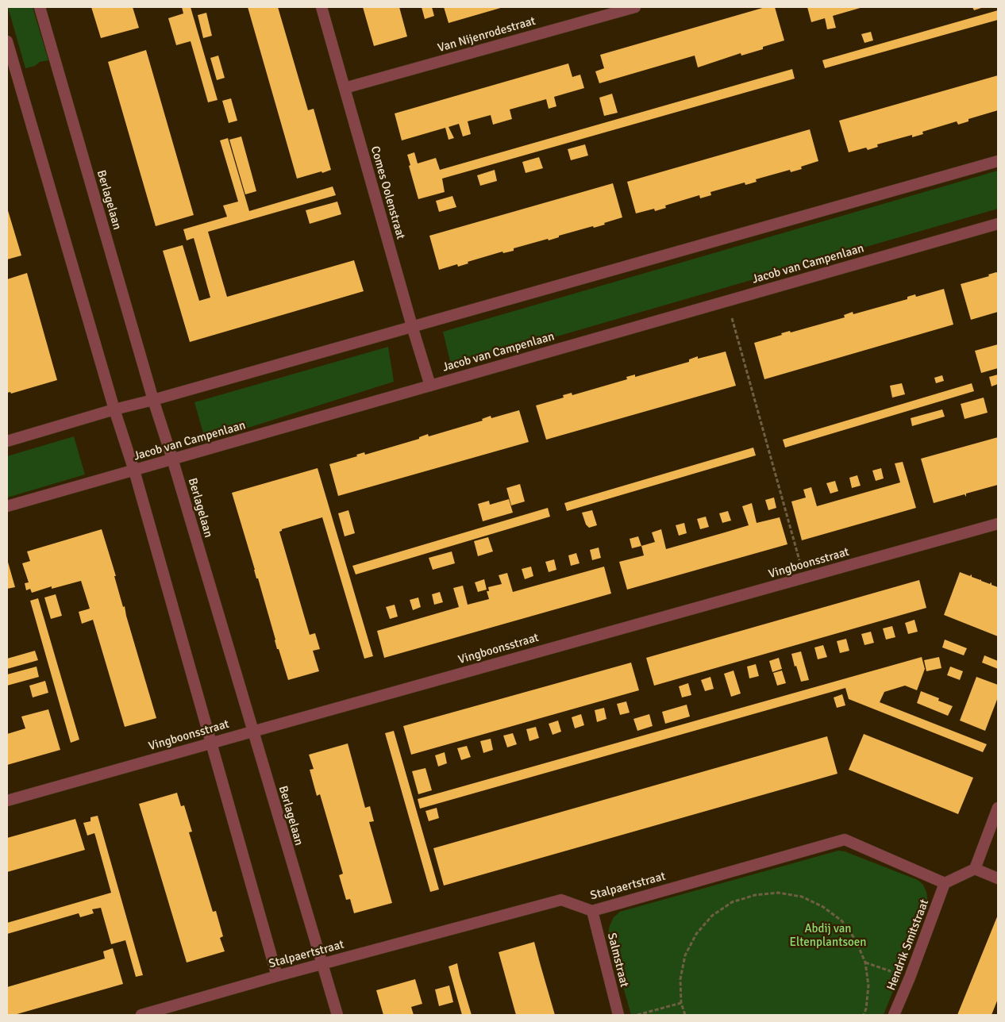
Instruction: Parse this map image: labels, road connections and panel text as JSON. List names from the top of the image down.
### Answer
{
  "streets": {
    "street": [
      "Van Nijenrodestraat",
      "Comes Oolenstraat",
      "Berlagelaan",
      "Jacob van Campenlaan",
      "Vingboonsstraat",
      "Stalpaertstraat",
      "Hendrik Smitstraat",
      "Salmstraat"
    ]
  },
  "crossings": [
    ["Van Nijenrodestraat", "Comes Oolenstraat"],
    ["Comes Oolenstraat", "Jacob van Campenlaan"],
    ["Berlagelaan", "Jacob van Campenlaan"],
    ["Berlagelaan", "Vingboonsstraat"],
    ["Berlagelaan", "Stalpaertstraat"],
    ["Stalpaertstraat", "Hendrik Smitstraat"],
    ["Stalpaertstraat", "Salmstraat"]
  ],
  "parks": ["Abdij van Eltenplantsoen"]
}
